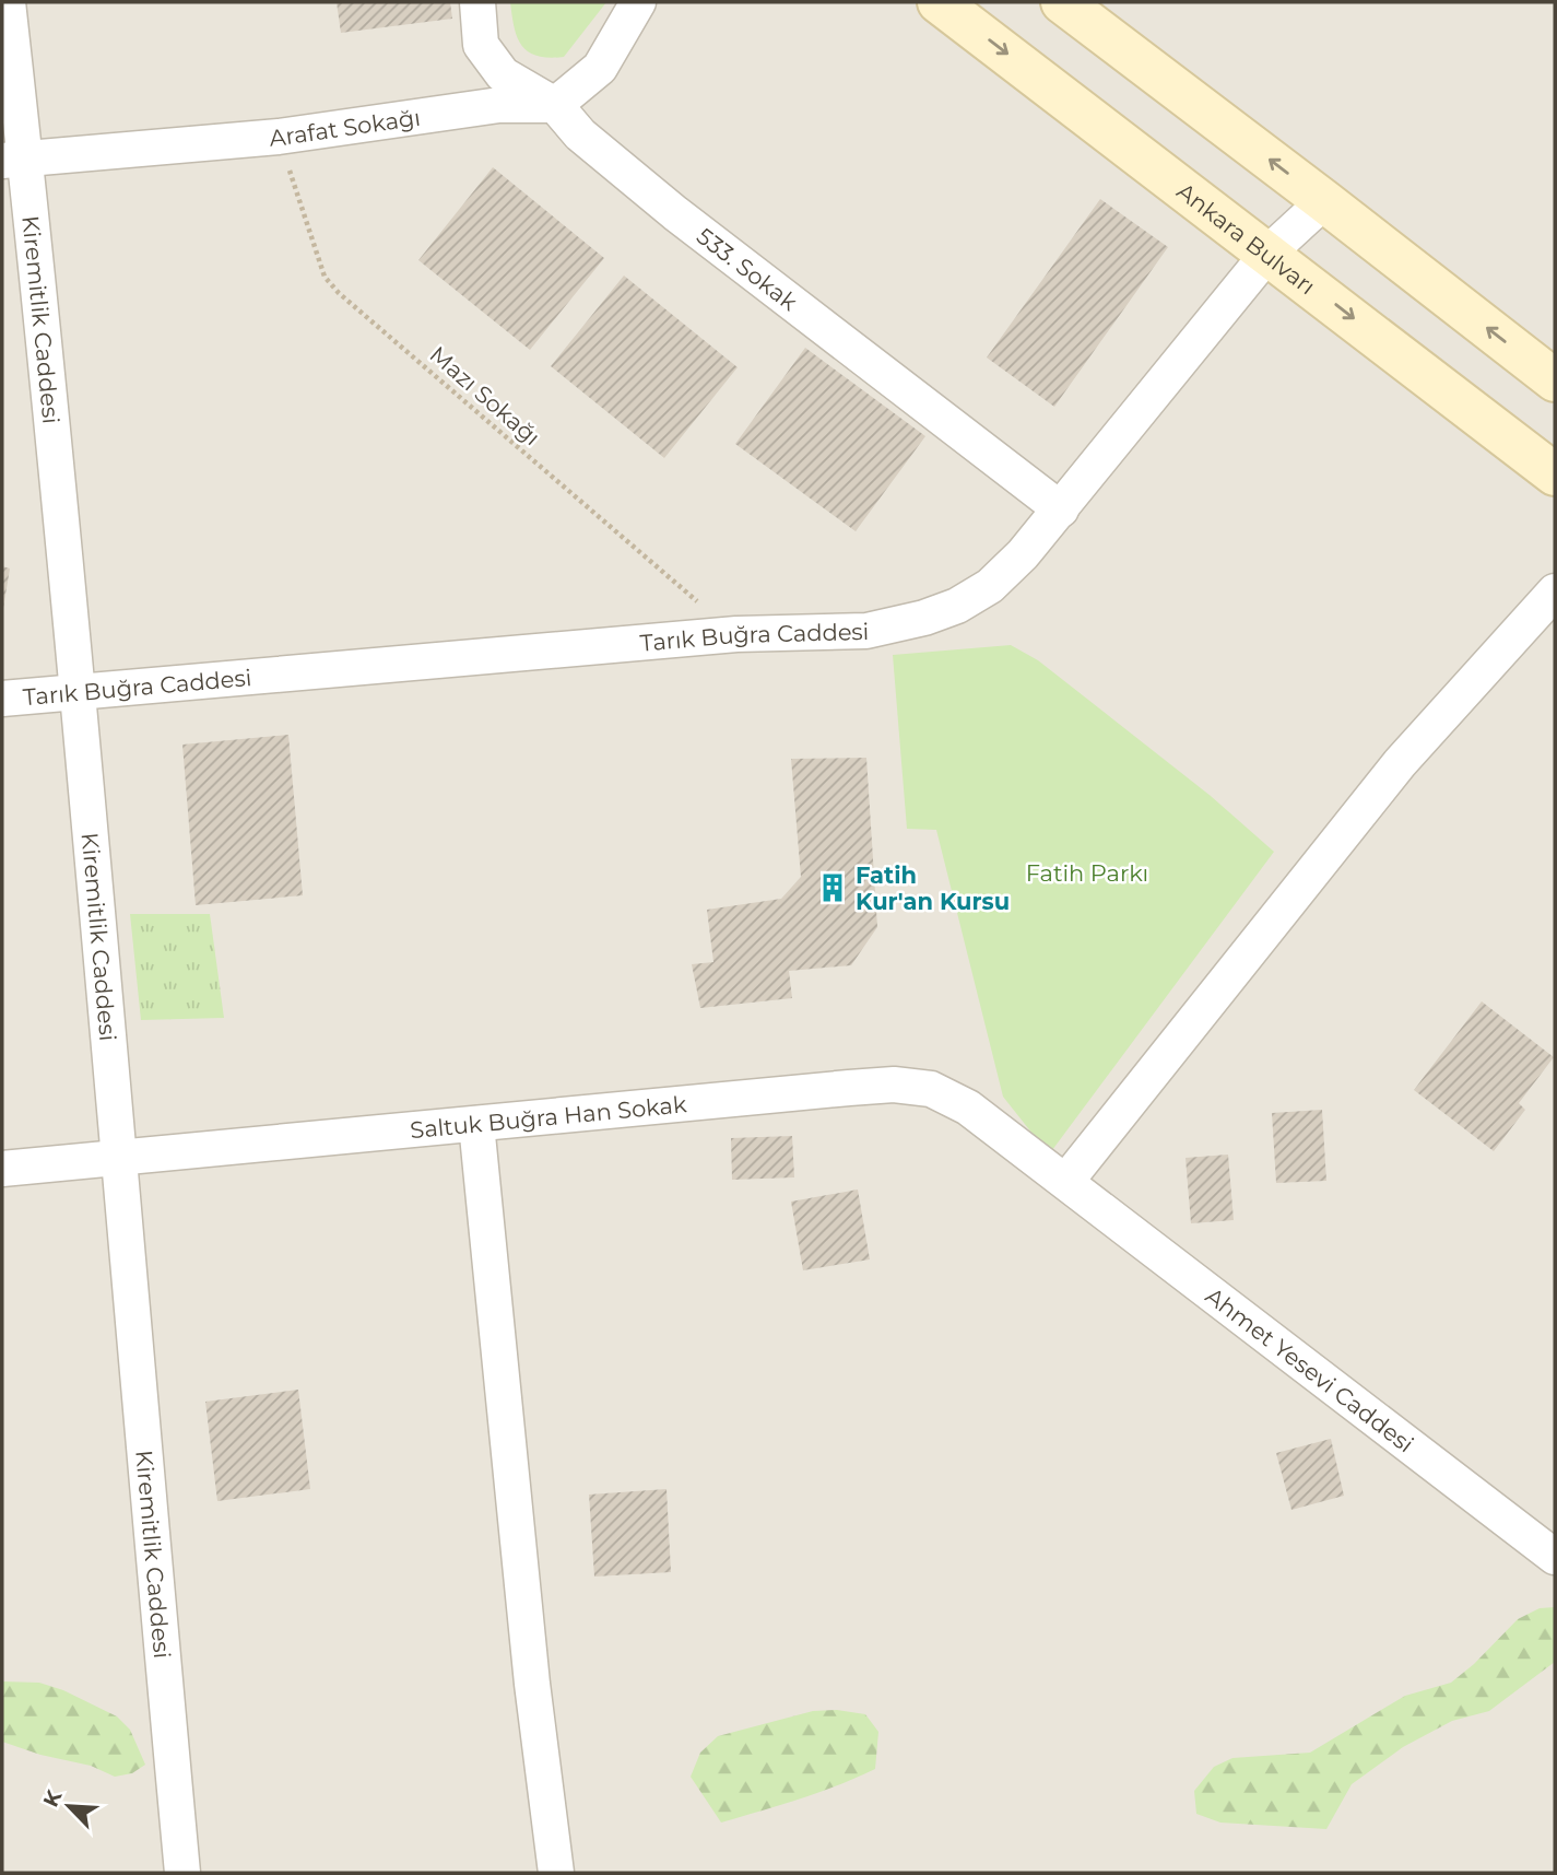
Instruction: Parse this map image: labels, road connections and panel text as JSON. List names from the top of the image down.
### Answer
{
  "streets": {
    "main road": ["Ankara Bulvarı"],
    "street": [
      "Arafat Sokağı",
      "533. Sokak",
      "Kiremitlik Caddesi",
      "Tarık Buğra Caddesi",
      "Saltuk Buğra Han Sokak",
      "Ahmet Yesevi Caddesi"
    ],
    "path": ["Mazı Sokağı"]
  },
  "crossings": [
    ["Arafat Sokağı", "533. Sokak"],
    ["Arafat Sokağı", "Kiremitlik Caddesi"],
    ["Arafat Sokağı", "Mazı Sokağı"],
    ["Ankara Bulvarı", "Tarık Buğra Caddesi"],
    ["533. Sokak", "Tarık Buğra Caddesi"],
    ["Kiremitlik Caddesi", "Tarık Buğra Caddesi"],
    ["Kiremitlik Caddesi", "Saltuk Buğra Han Sokak"],
    ["Mazı Sokağı", "Tarık Buğra Caddesi"],
    ["Saltuk Buğra Han Sokak", "Ahmet Yesevi Caddesi"]
  ],
  "parks": ["Fatih Parkı"],
  "places": {
    "building": ["Fatih Kur'an Kursu"]
  },
  "north": "top left"
}
